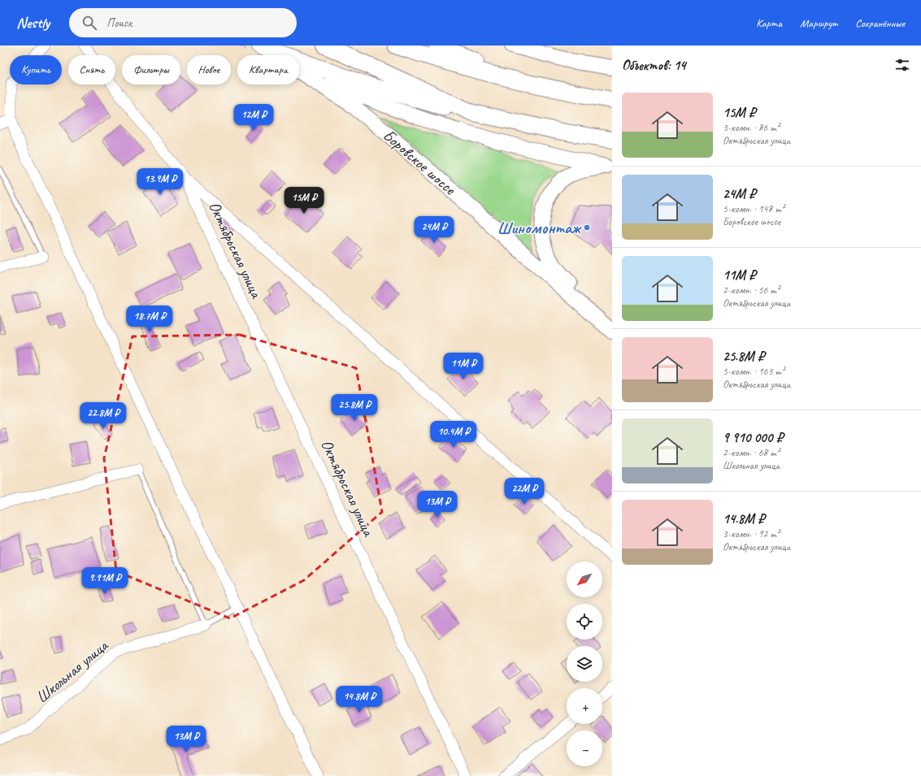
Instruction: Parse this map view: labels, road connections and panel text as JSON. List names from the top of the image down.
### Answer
{
  "streets": {
    "main road": ["Боровское шоссе"],
    "street": ["Октябрьская улица", "Школьная улица"]
  },
  "places": ["Шиномонтаж"],
  "north": "bottom left",
  "page": {
    "header": "Nestly",
    "search": "Поиск",
    "nav": ["Карта", "Маршрут", "Сохранённые"],
    "heading": "Объектов: 14",
    "chip": [
      "Купить",
      "Снять",
      "Фильтры",
      "Новое",
      "Квартира"
    ],
    "list": [
      {
        "name": "15M ₽",
        "note": "3-комн. · 86 m² · Октябрьская улица"
      },
      {
        "name": "24M ₽",
        "note": "5-комн. · 148 m² · Боровское шоссе"
      },
      {
        "name": "11M ₽",
        "note": "2-комн. · 56 m² · Октябрьская улица"
      },
      {
        "name": "25.8M ₽",
        "note": "5-комн. · 163 m² · Октябрьская улица"
      },
      {
        "name": "9 910 000 ₽",
        "note": "2-комн. · 68 m² · Школьная улица"
      },
      {
        "name": "14.8M ₽",
        "note": "3-комн. · 92 m² · Октябрьская улица"
      }
    ],
    "price": [
      "12M ₽",
      "13.9M ₽",
      "15M ₽",
      "24M ₽",
      "18.7M ₽",
      "11M ₽",
      "25.8M ₽",
      "22.8M ₽",
      "10.4M ₽",
      "22M ₽",
      "13M ₽",
      "9.91M ₽",
      "14.8M ₽",
      "13M ₽"
    ],
    "map_buttons": ["+", "−"]
  }
}
